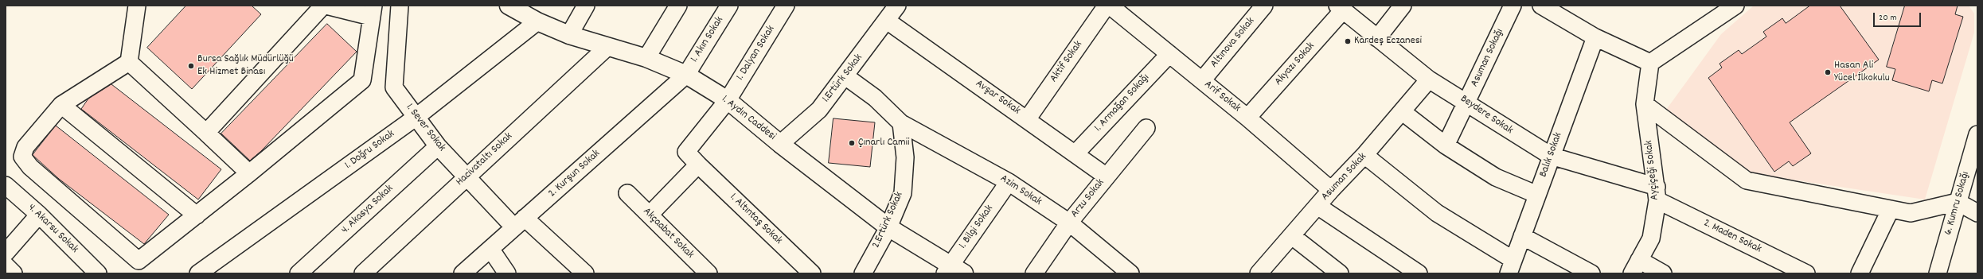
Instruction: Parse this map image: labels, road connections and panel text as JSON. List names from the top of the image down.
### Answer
{
  "streets": {
    "main road": ["1. Aydın Caddesi"],
    "street": [
      "1. Akın Sokak",
      "Altınova Sokak",
      "1. Dalyan Sokak",
      "Asuman Sokağı",
      "Aktif Sokak",
      "Akyazı Sokak",
      "1.Ertürk Sokak",
      "Arif Sokak",
      "Avşar Sokak",
      "1. Armağan Sokağı",
      "Beydere Sokak",
      "1. Sever Sokak",
      "1. Doğru Sokak",
      "Balık Sokak",
      "Hacivataltı Sokak",
      "Ayçiçeği Sokak",
      "2. Kurşun Sokak",
      "Asuman Sokak",
      "Azim Sokak",
      "Arzu Sokak",
      "6. Kumru Sokağı",
      "4. Akasya Sokak",
      "1. Altıntaş Sokak",
      "2.Ertürk Sokak",
      "1. Bilgi Sokak",
      "4. Akarsu Sokak",
      "Akçaabat Sokak",
      "2. Maden Sokak"
    ]
  },
  "crossings": [
    ["1. Akın Sokak", "1. Aydın Caddesi"],
    ["1. Akın Sokak", "2. Kurşun Sokak"],
    ["Altınova Sokak", "Arif Sokak"],
    ["1. Dalyan Sokak", "1. Aydın Caddesi"],
    ["1. Dalyan Sokak", "1. Altıntaş Sokak"],
    ["Asuman Sokağı", "Beydere Sokak"],
    ["Aktif Sokak", "Arif Sokak"],
    ["Aktif Sokak", "Avşar Sokak"],
    ["Akyazı Sokak", "Arif Sokak"],
    ["Akyazı Sokak", "Beydere Sokak"],
    ["1.Ertürk Sokak", "Avşar Sokak"],
    ["1.Ertürk Sokak", "1. Aydın Caddesi"],
    ["Arif Sokak", "1. Armağan Sokağı"],
    ["Arif Sokak", "Asuman Sokak"],
    ["Avşar Sokak", "1. Armağan Sokağı"],
    ["Avşar Sokak", "Arzu Sokak"],
    ["Beydere Sokak", "Balık Sokak"],
    ["Beydere Sokak", "Ayçiçeği Sokak"],
    ["Beydere Sokak", "Asuman Sokak"],
    ["Beydere Sokak", "2. Maden Sokak"],
    ["1. Aydın Caddesi", "1. Doğru Sokak"],
    ["1. Aydın Caddesi", "Hacivataltı Sokak"],
    ["1. Aydın Caddesi", "2. Kurşun Sokak"],
    ["1. Aydın Caddesi", "2.Ertürk Sokak"],
    ["1. Aydın Caddesi", "1. Bilgi Sokak"],
    ["1. Sever Sokak", "1. Doğru Sokak"],
    ["1. Sever Sokak", "Hacivataltı Sokak"],
    ["1. Sever Sokak", "2. Kurşun Sokak"],
    ["1. Sever Sokak", "4. Akasya Sokak"],
    ["Ayçiçeği Sokak", "2. Maden Sokak"],
    ["Azim Sokak", "Arzu Sokak"],
    ["Azim Sokak", "2.Ertürk Sokak"],
    ["Azim Sokak", "1. Bilgi Sokak"]
  ],
  "places": [
    "Kardeş Eczanesi",
    "Bursa Sağlık Müdürlüğü Ek Hizmet Binası",
    "Hasan Ali Yücel İlkokulu",
    "Çınarlı Camii"
  ],
  "scale_bar": "20 m"
}
